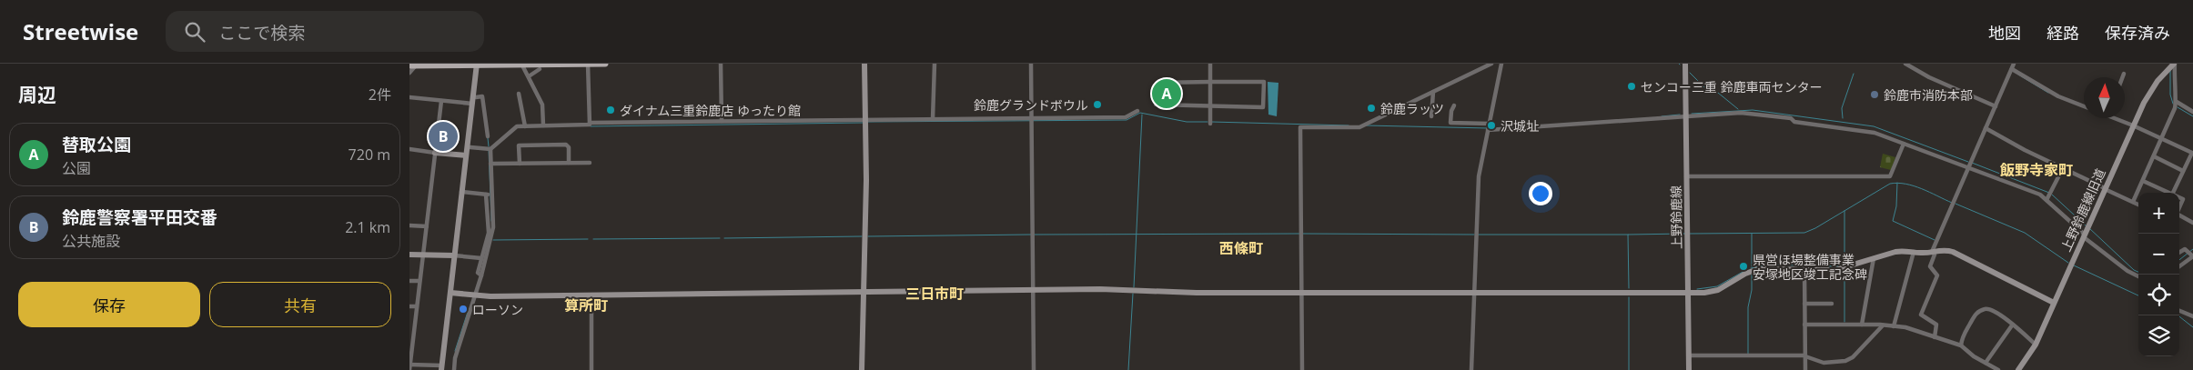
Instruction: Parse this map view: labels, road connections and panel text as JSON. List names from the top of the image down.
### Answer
{
  "streets": {
    "street": ["上野鈴鹿線旧道", "上野鈴鹿線"]
  },
  "districts": [
    "飯野寺家町",
    "西條町",
    "三日市町",
    "算所町"
  ],
  "places": [
    "センコー三重 鈴鹿車両センター",
    "鈴鹿市消防本部",
    "鈴鹿グランドボウル",
    "鈴鹿ラッツ",
    "ダイナム三重鈴鹿店 ゆったり館",
    "沢城址",
    "県営ほ場整備事業 安塚地区竣工記念碑",
    "ローソン"
  ],
  "north": "top",
  "page": {
    "header": "Streetwise",
    "search": "ここで検索",
    "nav": ["地図", "経路", "保存済み"],
    "heading": ["周辺", "2件"],
    "pins": ["A", "B"],
    "list": [
      {
        "mark": "A",
        "name": "替取公園",
        "note": "公園",
        "value": "720 m"
      },
      {
        "mark": "B",
        "name": "鈴鹿警察署平田交番",
        "note": "公共施設",
        "value": "2.1 km"
      }
    ],
    "map_buttons": ["+", "−"],
    "buttons": ["保存", "共有"]
  }
}
